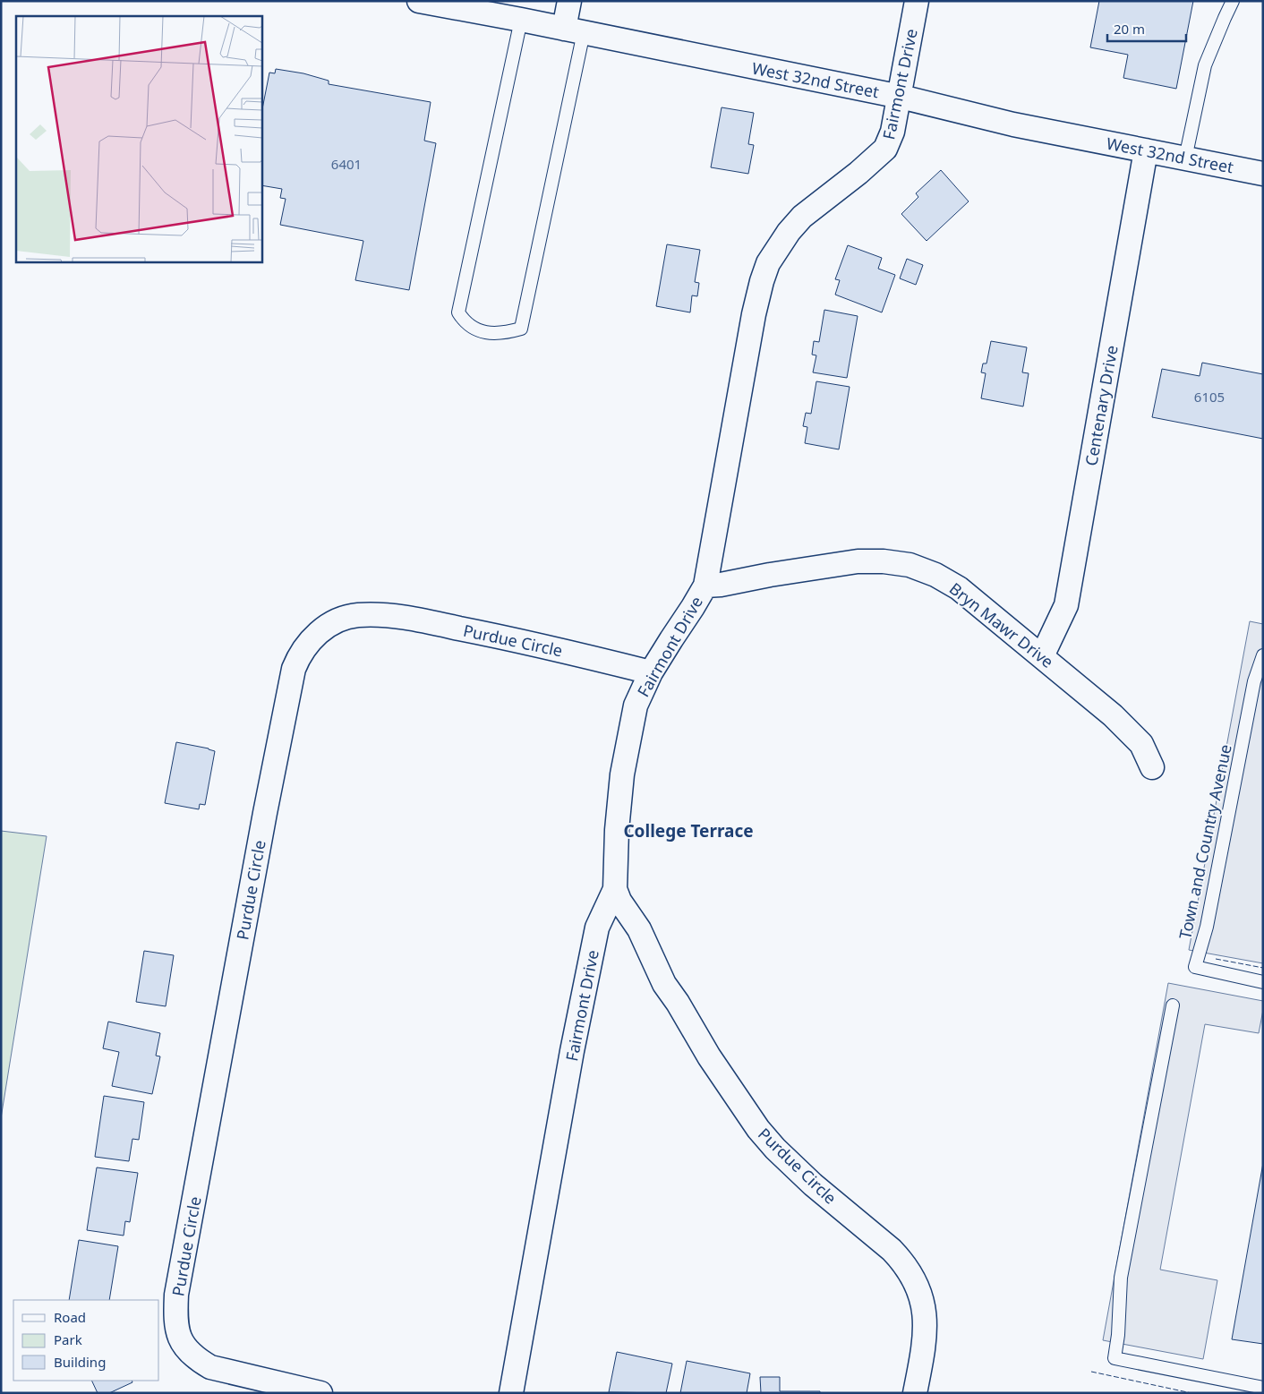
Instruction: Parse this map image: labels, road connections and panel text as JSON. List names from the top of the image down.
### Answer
{
  "streets": {
    "street": [
      "West 32nd Street",
      "Fairmont Drive",
      "Centenary Drive",
      "Bryn Mawr Drive",
      "Purdue Circle"
    ],
    "lane": ["Town and Country Avenue"]
  },
  "crossings": [
    ["West 32nd Street", "Fairmont Drive"],
    ["West 32nd Street", "Centenary Drive"],
    ["Fairmont Drive", "Bryn Mawr Drive"],
    ["Fairmont Drive", "Purdue Circle"],
    ["Centenary Drive", "Bryn Mawr Drive"]
  ],
  "districts": ["College Terrace"],
  "house_numbers": ["6401", "6105"],
  "legend": ["Road", "Park", "Building"],
  "scale_bar": "20 m"
}
